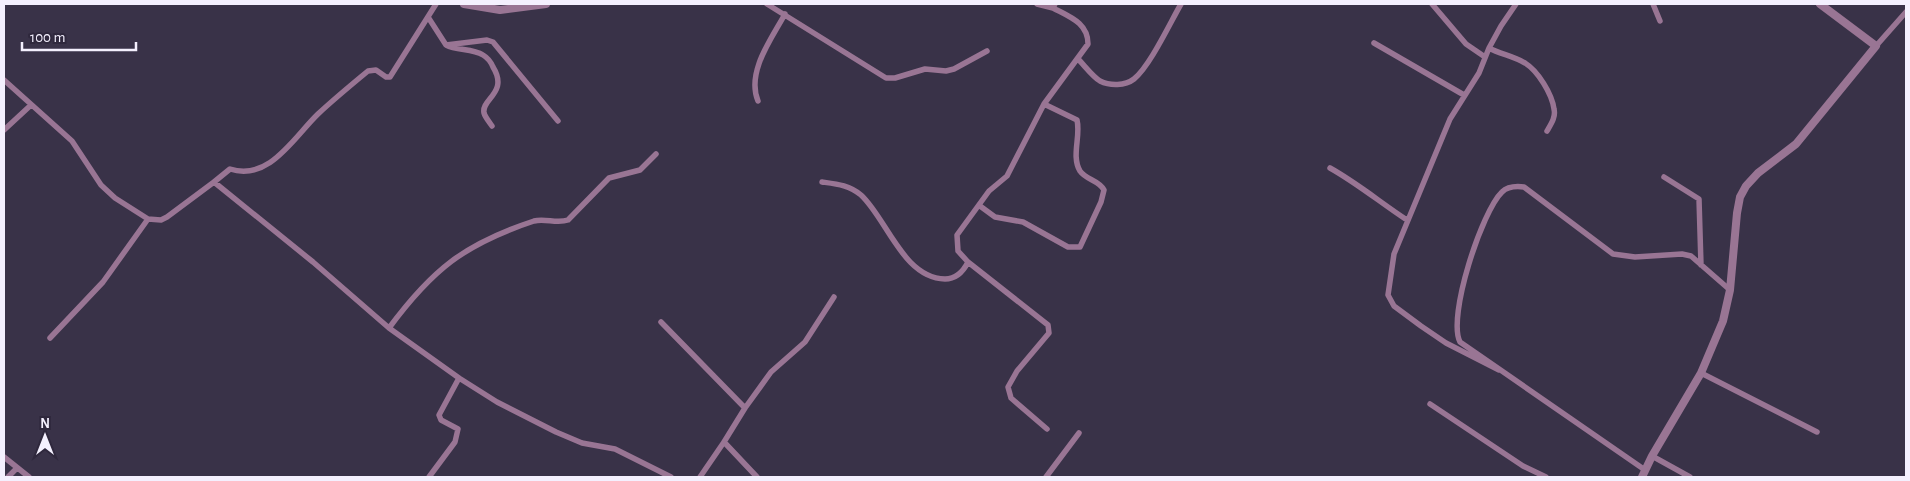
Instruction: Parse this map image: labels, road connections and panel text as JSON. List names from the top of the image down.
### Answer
{
  "scale_bar": "100 m",
  "north": "top"
}
